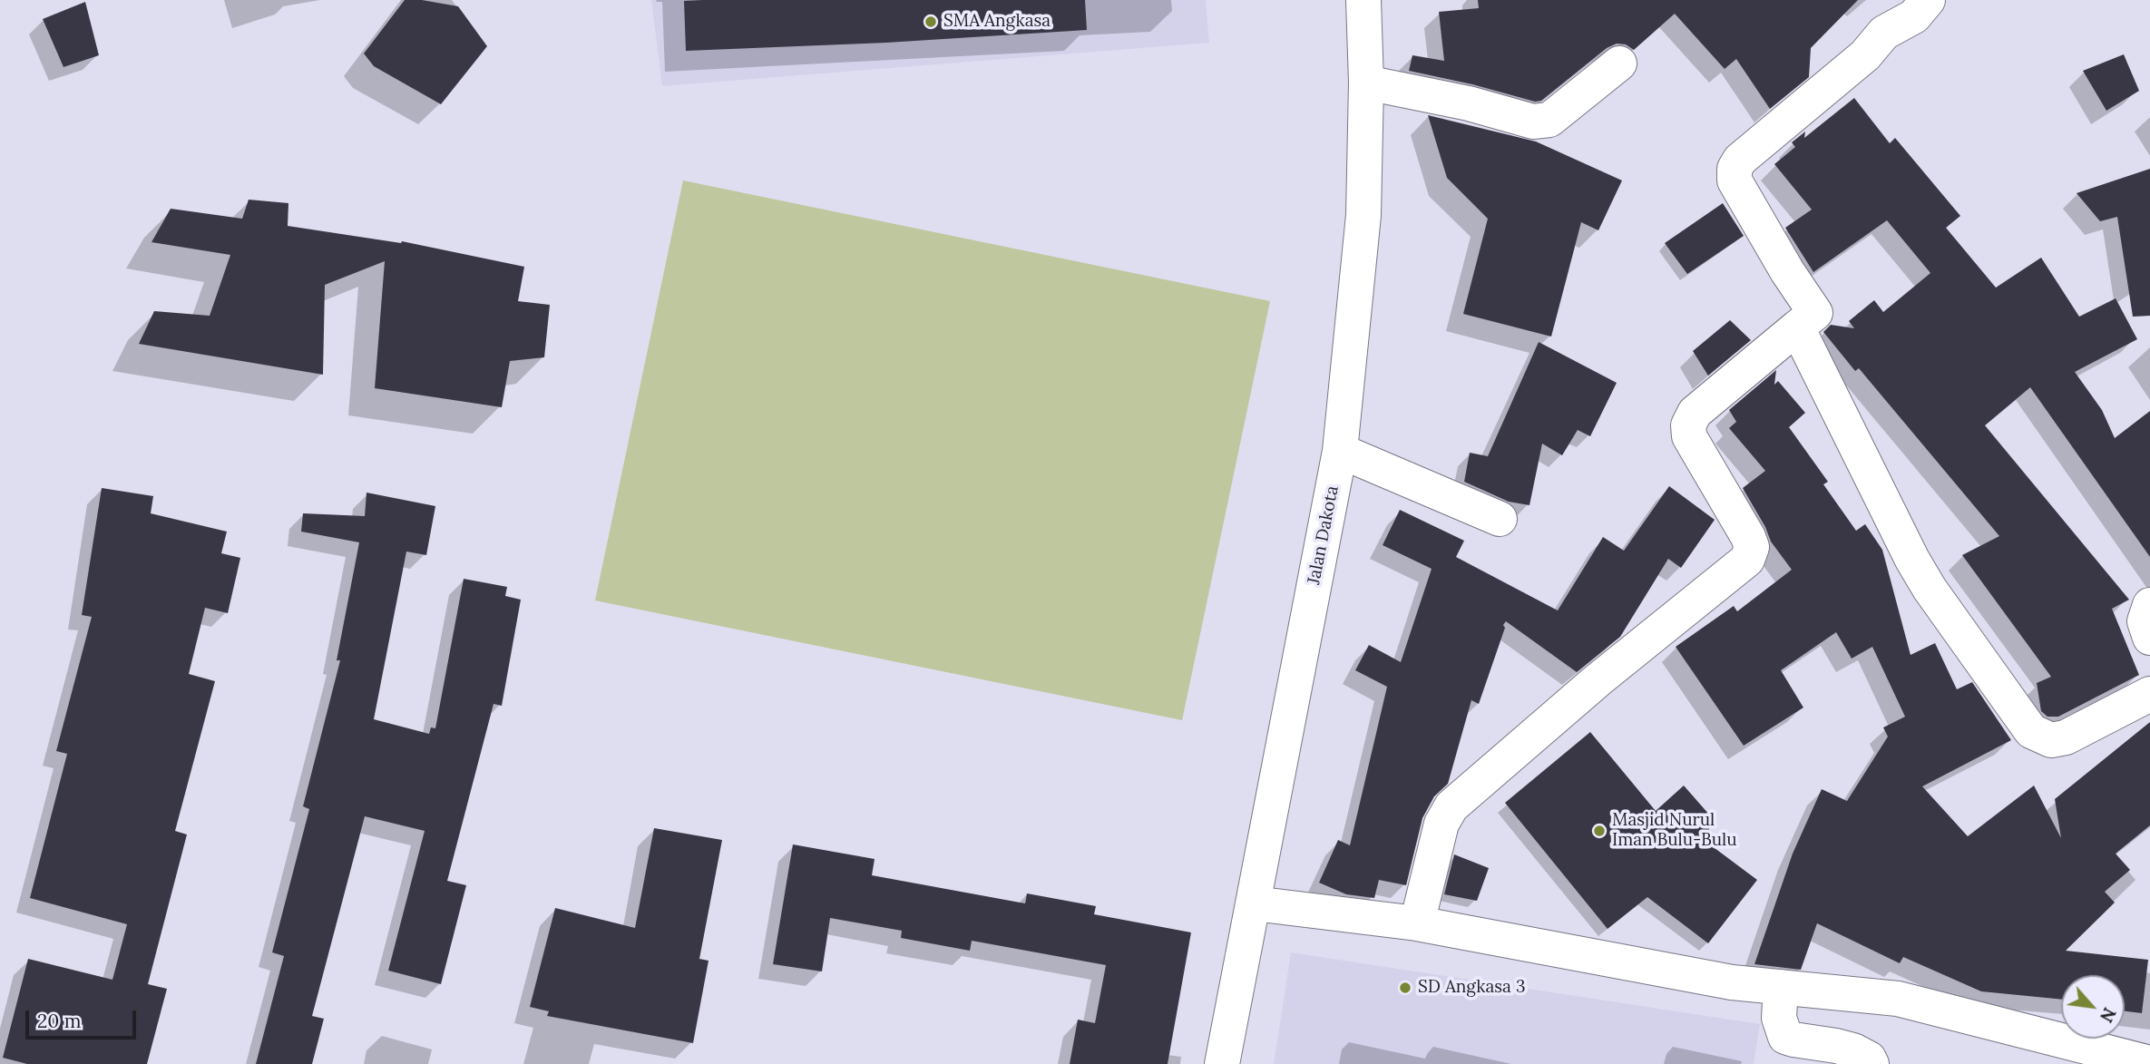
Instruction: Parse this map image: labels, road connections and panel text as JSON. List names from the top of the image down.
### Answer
{
  "streets": {
    "street": ["Jalan Dakota"]
  },
  "places": ["SMA Angkasa", "Masjid Nurul Iman Bulu-Bulu", "SD Angkasa 3"],
  "scale_bar": "20 m",
  "north": "bottom right"
}
